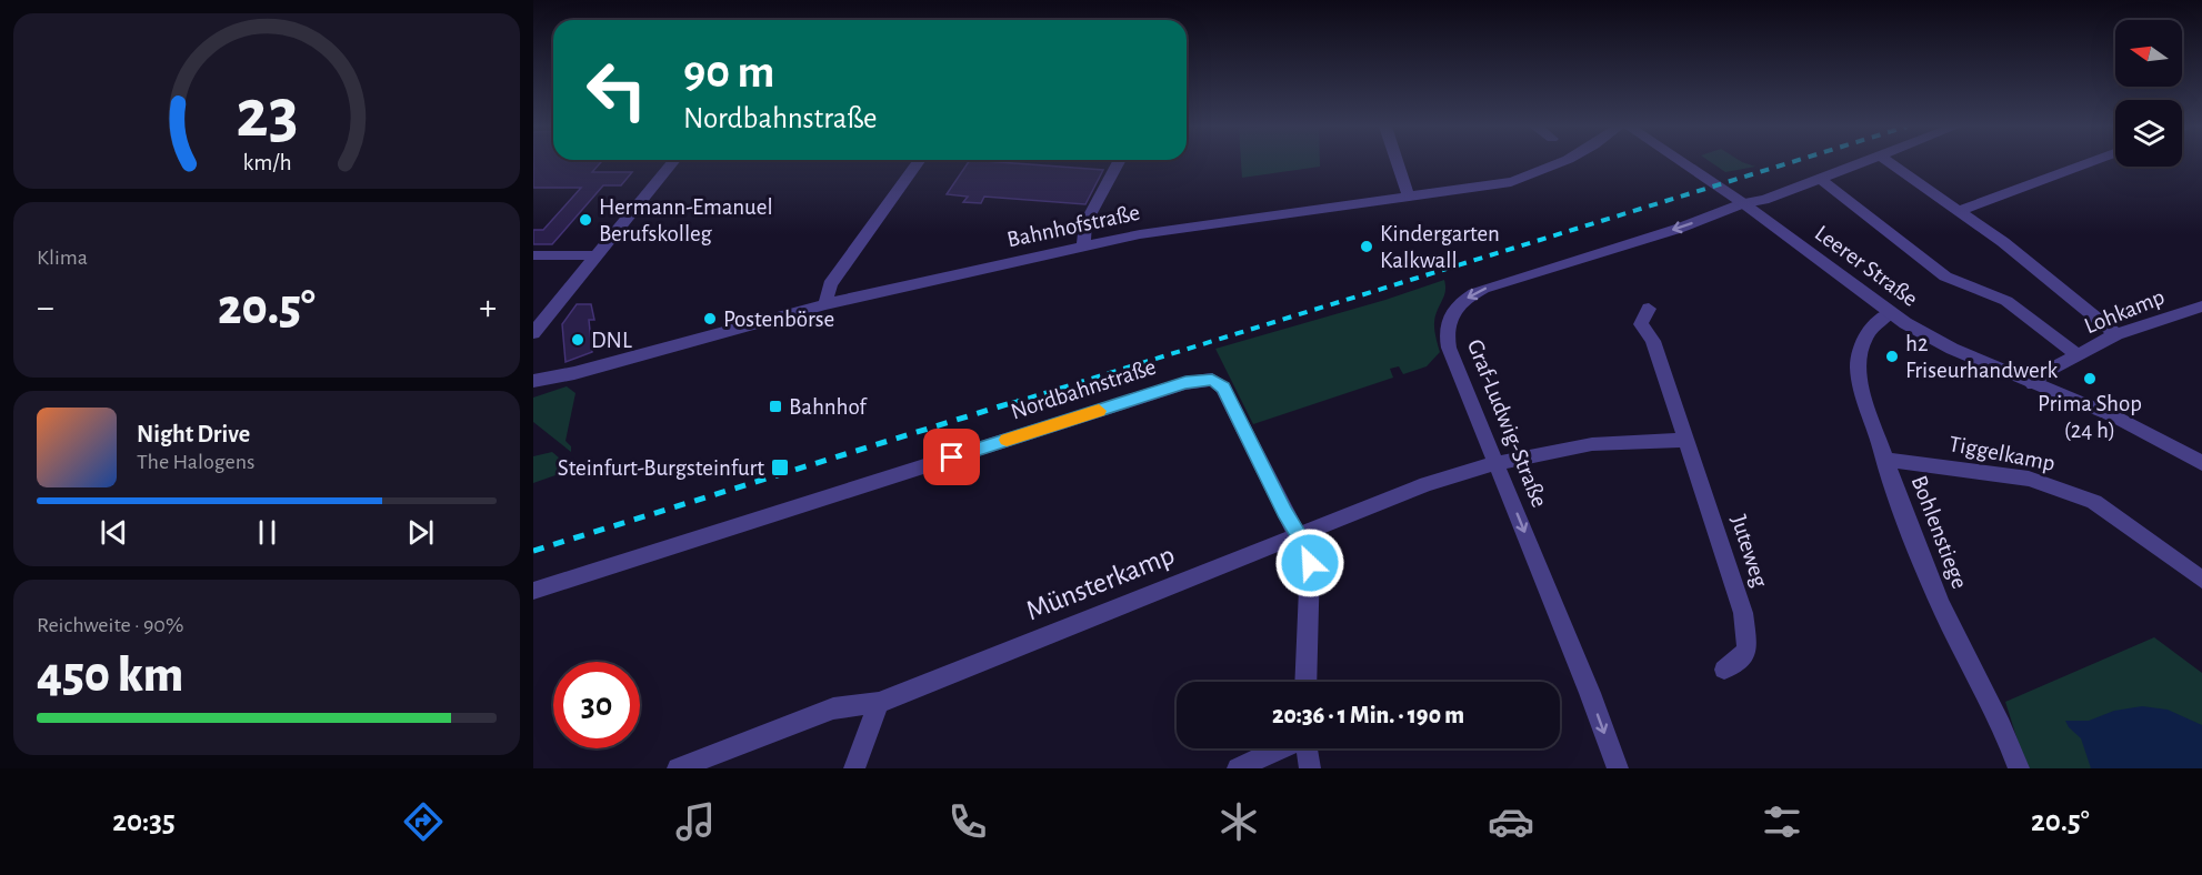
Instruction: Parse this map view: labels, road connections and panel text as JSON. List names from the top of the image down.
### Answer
{
  "streets": {
    "street": [
      "Bahnhofstraße",
      "Leerer Straße",
      "Lohkamp",
      "Nordbahnstraße",
      "Graf-Ludwig-Straße",
      "Tiggelkamp",
      "Bohlenstiege",
      "Juteweg",
      "Münsterkamp"
    ]
  },
  "crossings": [
    ["Leerer Straße", "Lohkamp"],
    ["Leerer Straße", "Graf-Ludwig-Straße"],
    ["Leerer Straße", "Bohlenstiege"],
    ["Nordbahnstraße", "Münsterkamp"],
    ["Graf-Ludwig-Straße", "Münsterkamp"],
    ["Tiggelkamp", "Bohlenstiege"]
  ],
  "places": {
    "other": [
      "Hermann-Emanuel Berufskolleg",
      "Kindergarten Kalkwall",
      "Postenbörse",
      "DNL",
      "h2 Friseurhandwerk",
      "Prima Shop (24 h)"
    ],
    "transit": ["Bahnhof", "Steinfurt-Burgsteinfurt"]
  },
  "north": "left",
  "page": {
    "turn": ["90 m", "Nordbahnstraße"],
    "tile": [
      "Klima",
      ["Reichweite · 90%", "450 km"]
    ],
    "heat": ["−", "20.5°", "+"],
    "song": ["Night Drive", "The Halogens"],
    "limit": "30",
    "trip": "20:36 · 1 Min. · 190 m",
    "tabs": ["20:35", "20.5°"],
    "gauge": ["23", "km/h"]
  }
}
